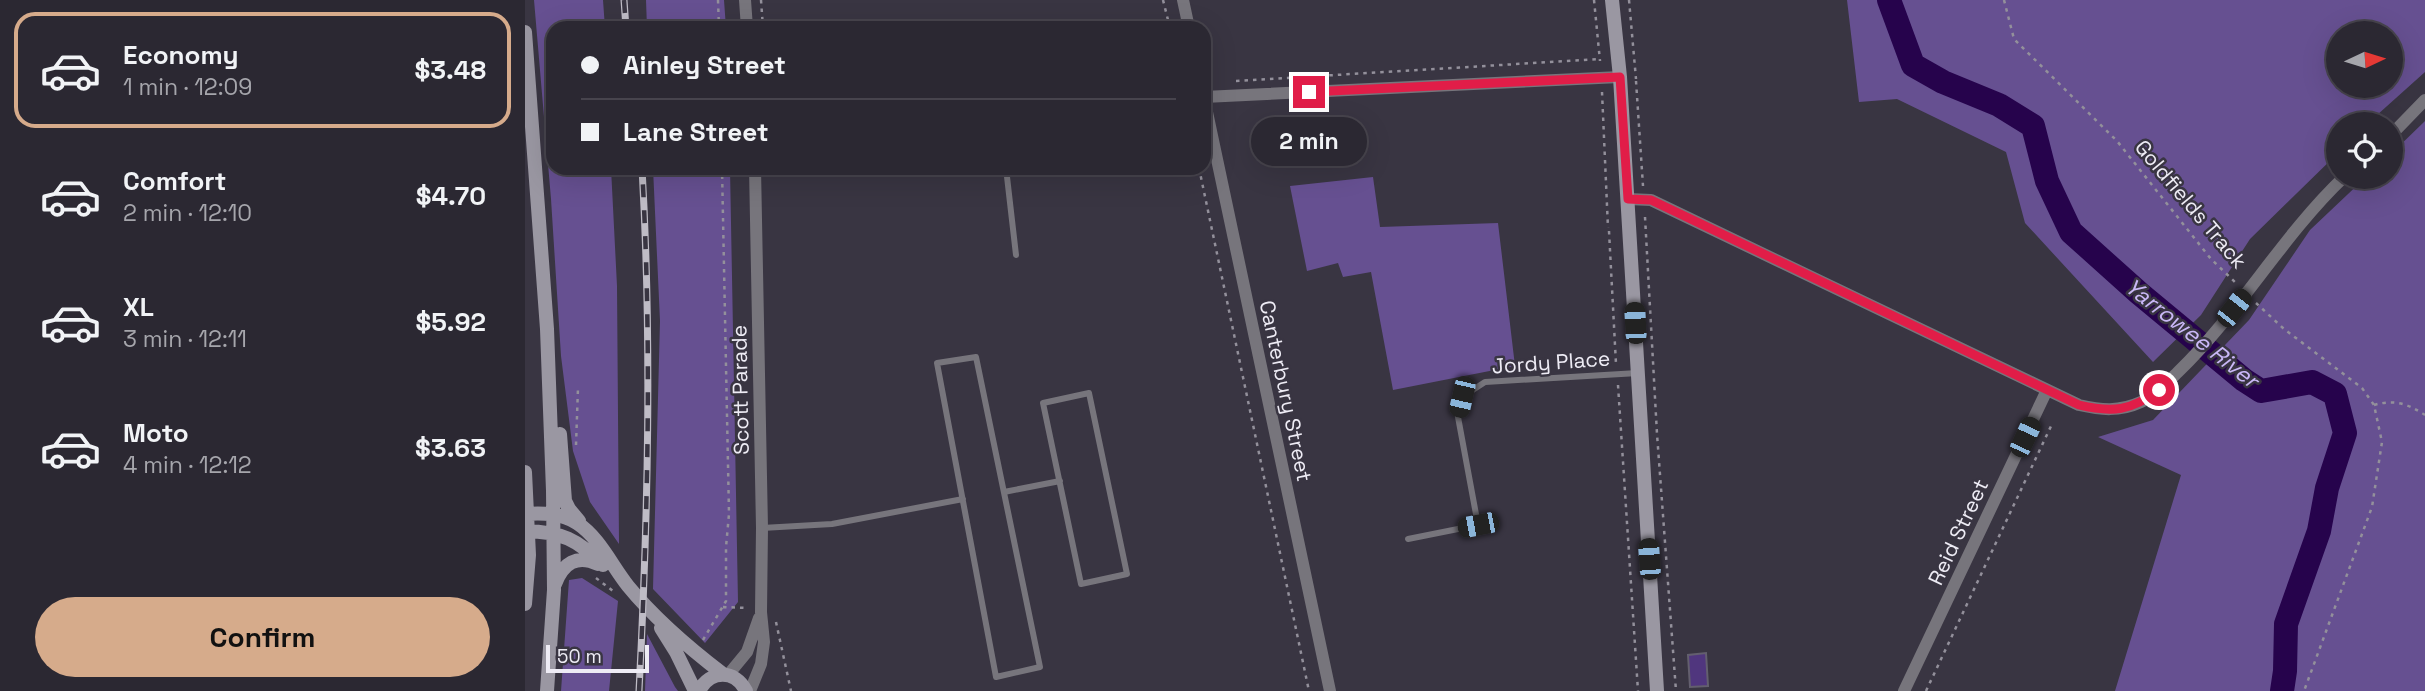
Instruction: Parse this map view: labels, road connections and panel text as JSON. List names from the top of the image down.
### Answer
{
  "streets": {
    "street": ["Scott Parade", "Canterbury Street", "Reid Street"],
    "lane": ["Jordy Place"],
    "path": ["Goldfields Track"]
  },
  "water": ["Yarrowee River"],
  "scale_bar": "50 m",
  "north": "right",
  "page": {
    "list": [
      {
        "name": "Economy",
        "note": "1 min · 12:09",
        "value": "$3.48"
      },
      {
        "name": "Comfort",
        "note": "2 min · 12:10",
        "value": "$4.70"
      },
      {
        "name": "XL",
        "note": "3 min · 12:11",
        "value": "$5.92"
      },
      {
        "name": "Moto",
        "note": "4 min · 12:12",
        "value": "$3.63"
      }
    ],
    "banner": ["Ainley Street", "Lane Street"],
    "bubble": "2 min",
    "buttons": "Confirm",
    "scale": "50 m"
  }
}
